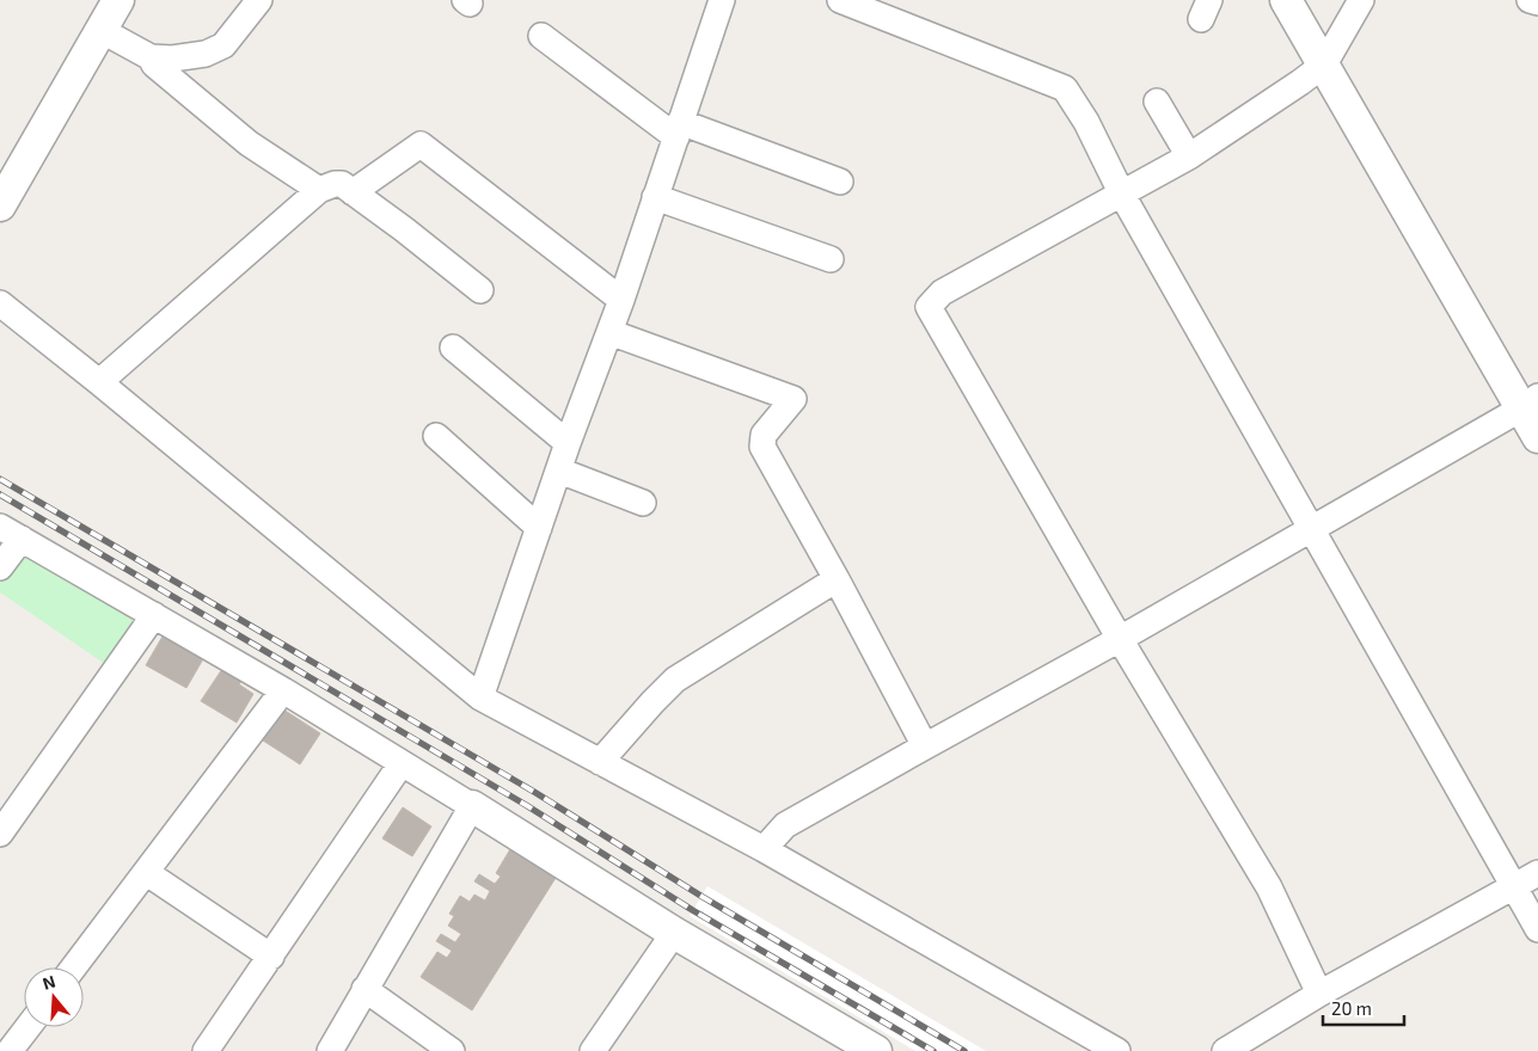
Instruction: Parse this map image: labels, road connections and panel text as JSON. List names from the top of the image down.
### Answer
{
  "scale_bar": "20 m",
  "north": "top"
}
